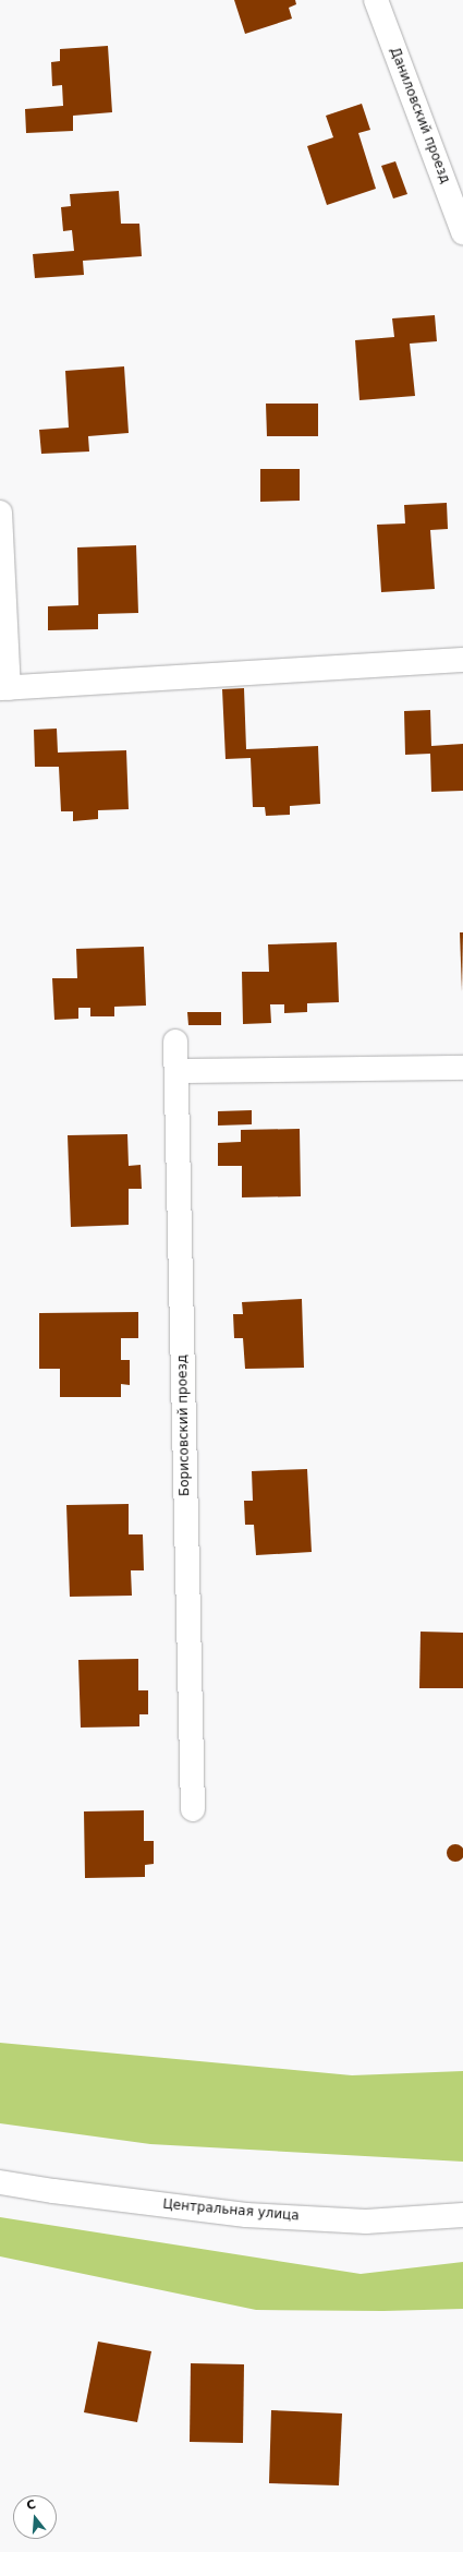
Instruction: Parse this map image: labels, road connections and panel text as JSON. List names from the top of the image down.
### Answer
{
  "streets": {
    "street": ["Даниловский проезд", "Борисовский проезд", "Центральная улица"]
  },
  "north": "top"
}
